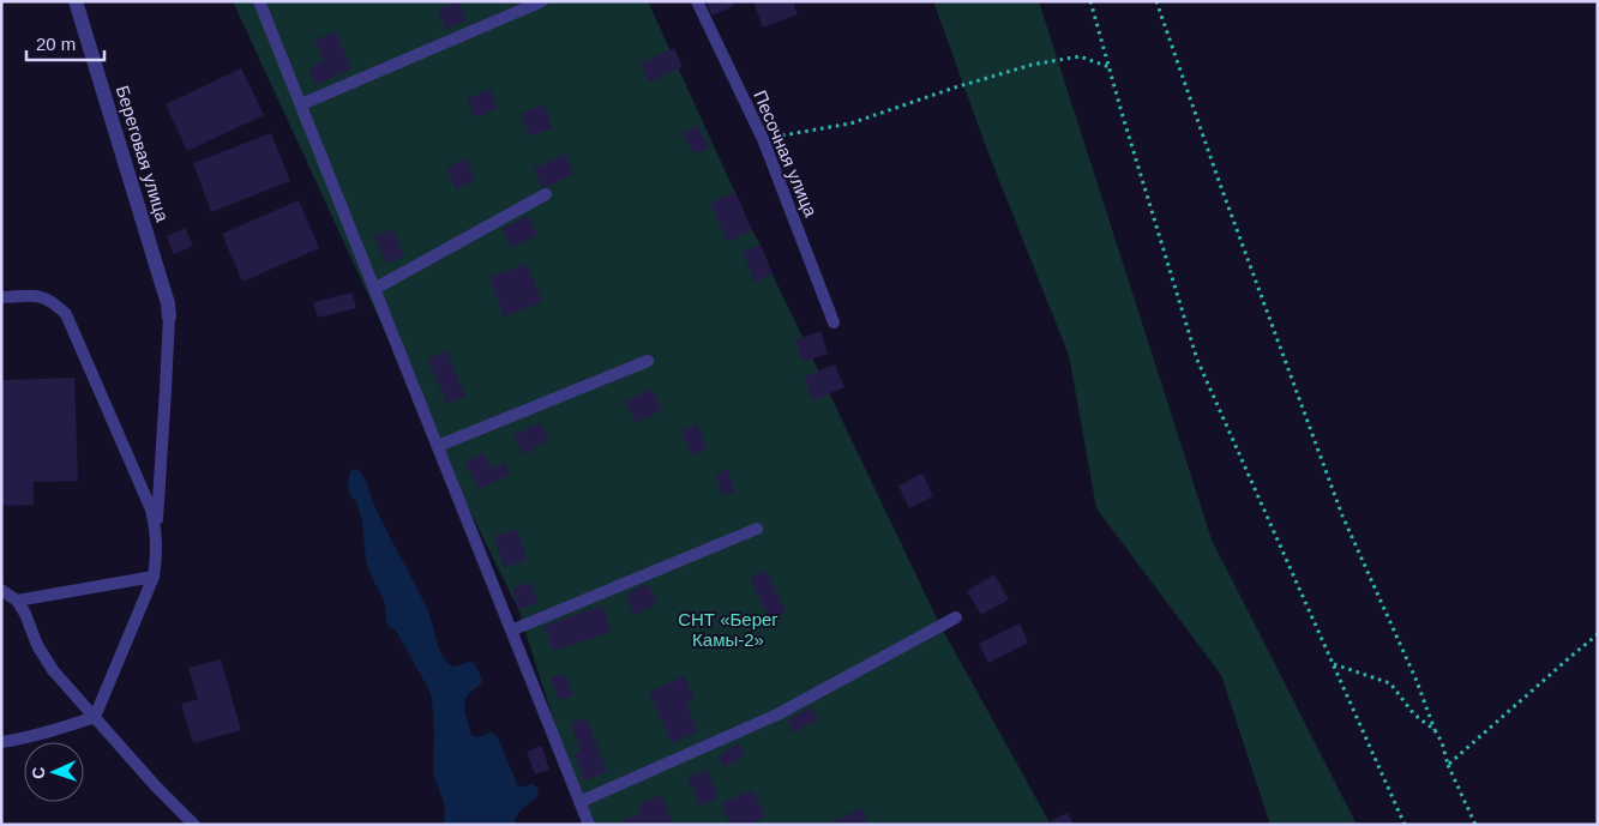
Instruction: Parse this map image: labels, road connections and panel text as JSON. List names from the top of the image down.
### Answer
{
  "streets": {
    "street": ["Береговая улица"],
    "lane": ["Песочная улица"]
  },
  "parks": ["СНТ «Берег Камы-2»"],
  "scale_bar": "20 m",
  "north": "left"
}
